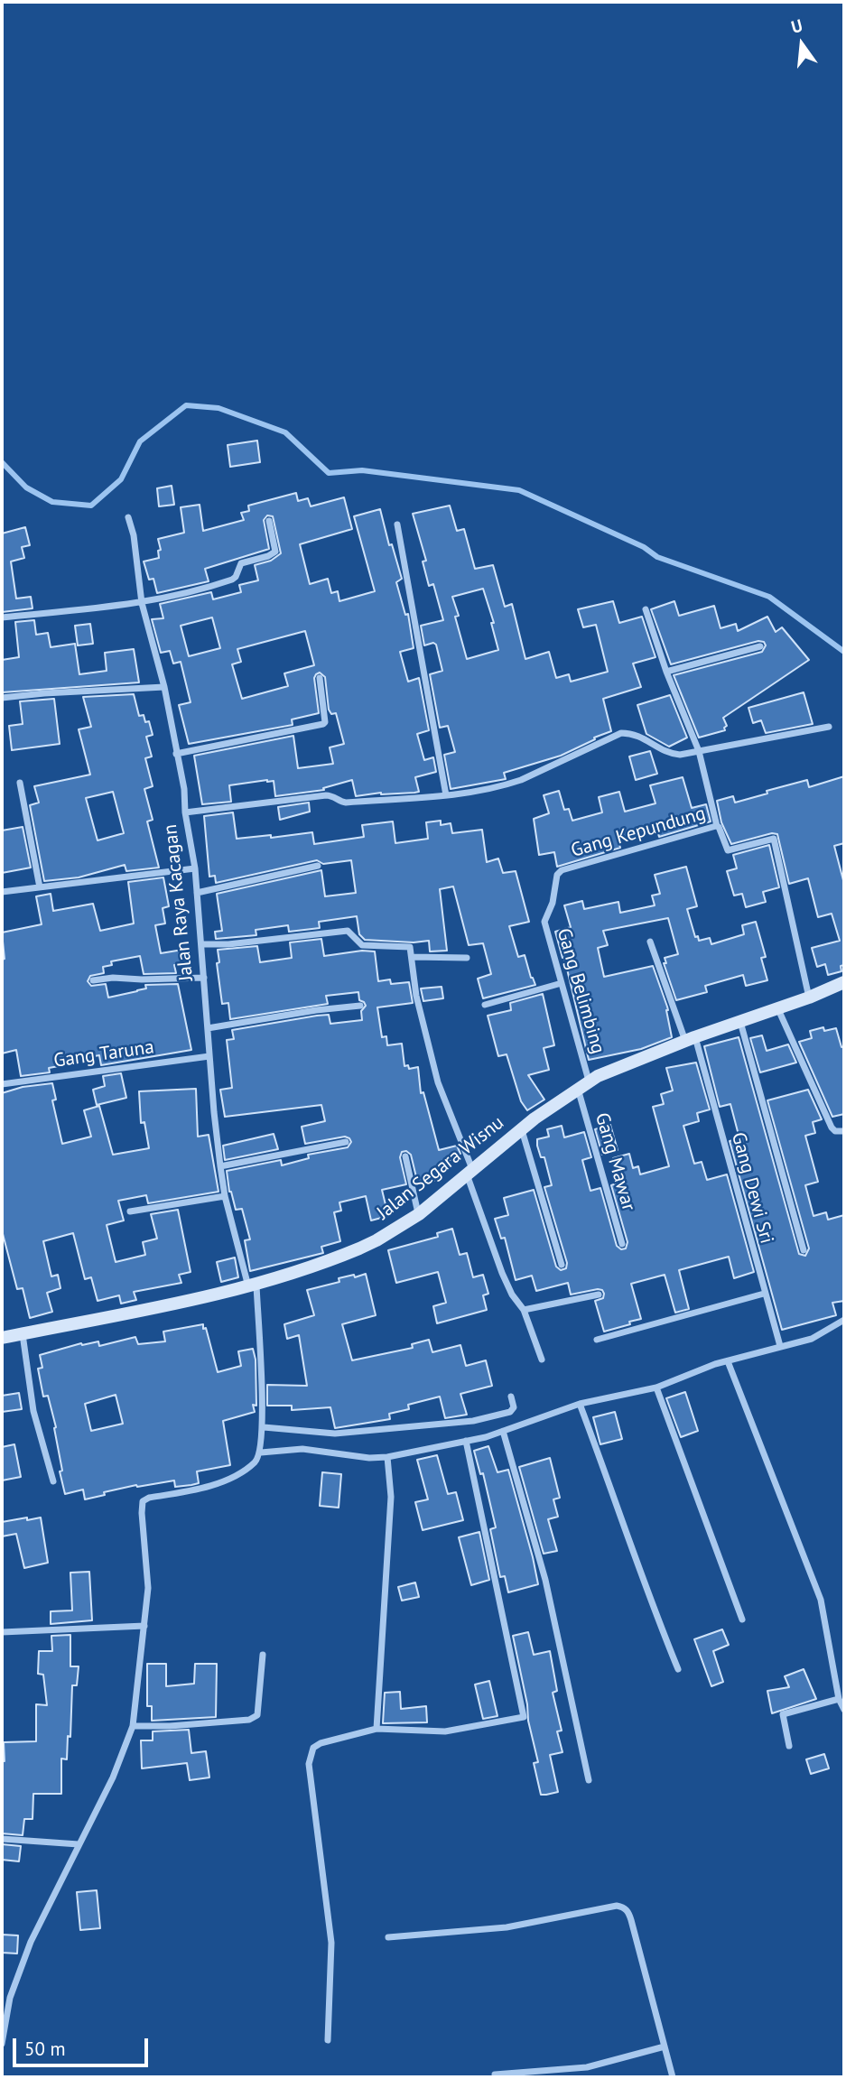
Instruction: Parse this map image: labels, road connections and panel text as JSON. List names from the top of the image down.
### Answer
{
  "streets": {
    "street": [
      "Gang Kepundung",
      "Jalan Raya Kacagan",
      "Gang Belimbing",
      "Gang Taruna",
      "Gang Mawar",
      "Jalan Segara Wisnu",
      "Gang Dewi Sri"
    ]
  },
  "crossings": [
    ["Gang Kepundung", "Gang Belimbing"],
    ["Gang Kepundung", "Jalan Segara Wisnu"],
    ["Jalan Raya Kacagan", "Gang Taruna"],
    ["Jalan Raya Kacagan", "Jalan Segara Wisnu"],
    ["Gang Belimbing", "Gang Mawar"],
    ["Gang Belimbing", "Jalan Segara Wisnu"],
    ["Gang Mawar", "Jalan Segara Wisnu"],
    ["Jalan Segara Wisnu", "Gang Dewi Sri"]
  ],
  "scale_bar": "50 m",
  "north": "top"
}
